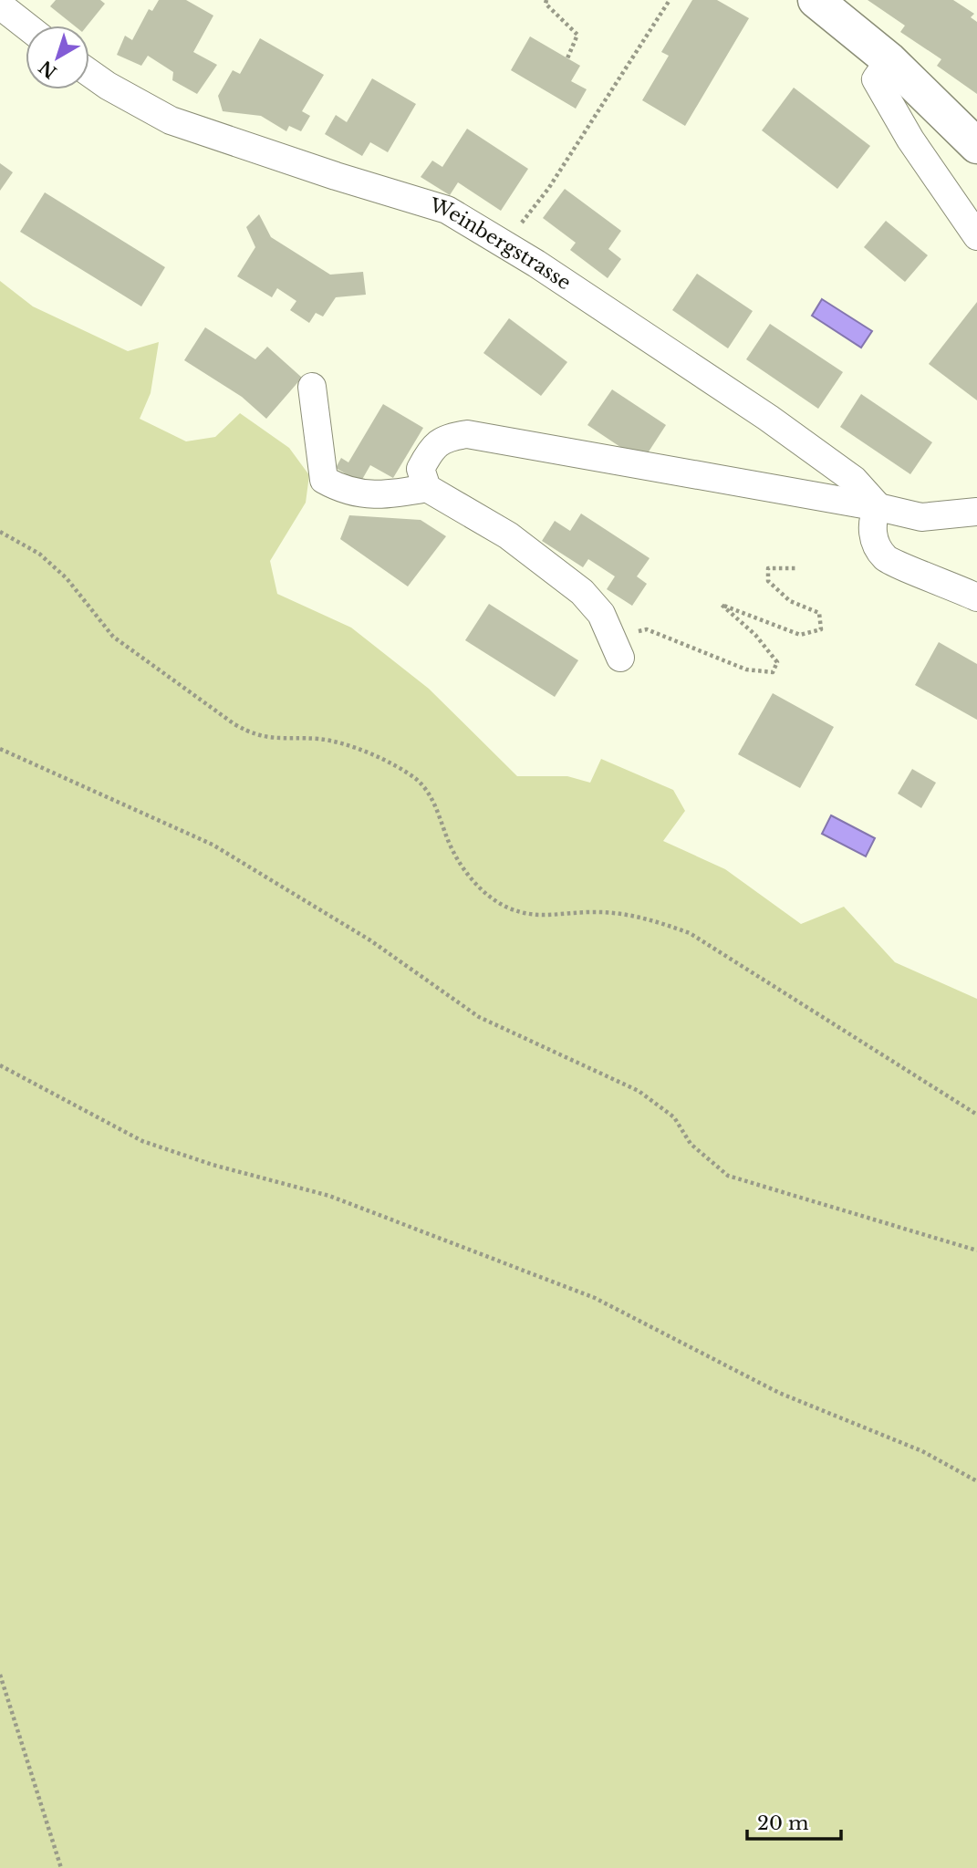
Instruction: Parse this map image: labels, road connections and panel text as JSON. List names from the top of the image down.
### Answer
{
  "streets": {
    "street": ["Weinbergstrasse"]
  },
  "scale_bar": "20 m",
  "north": "bottom left"
}
